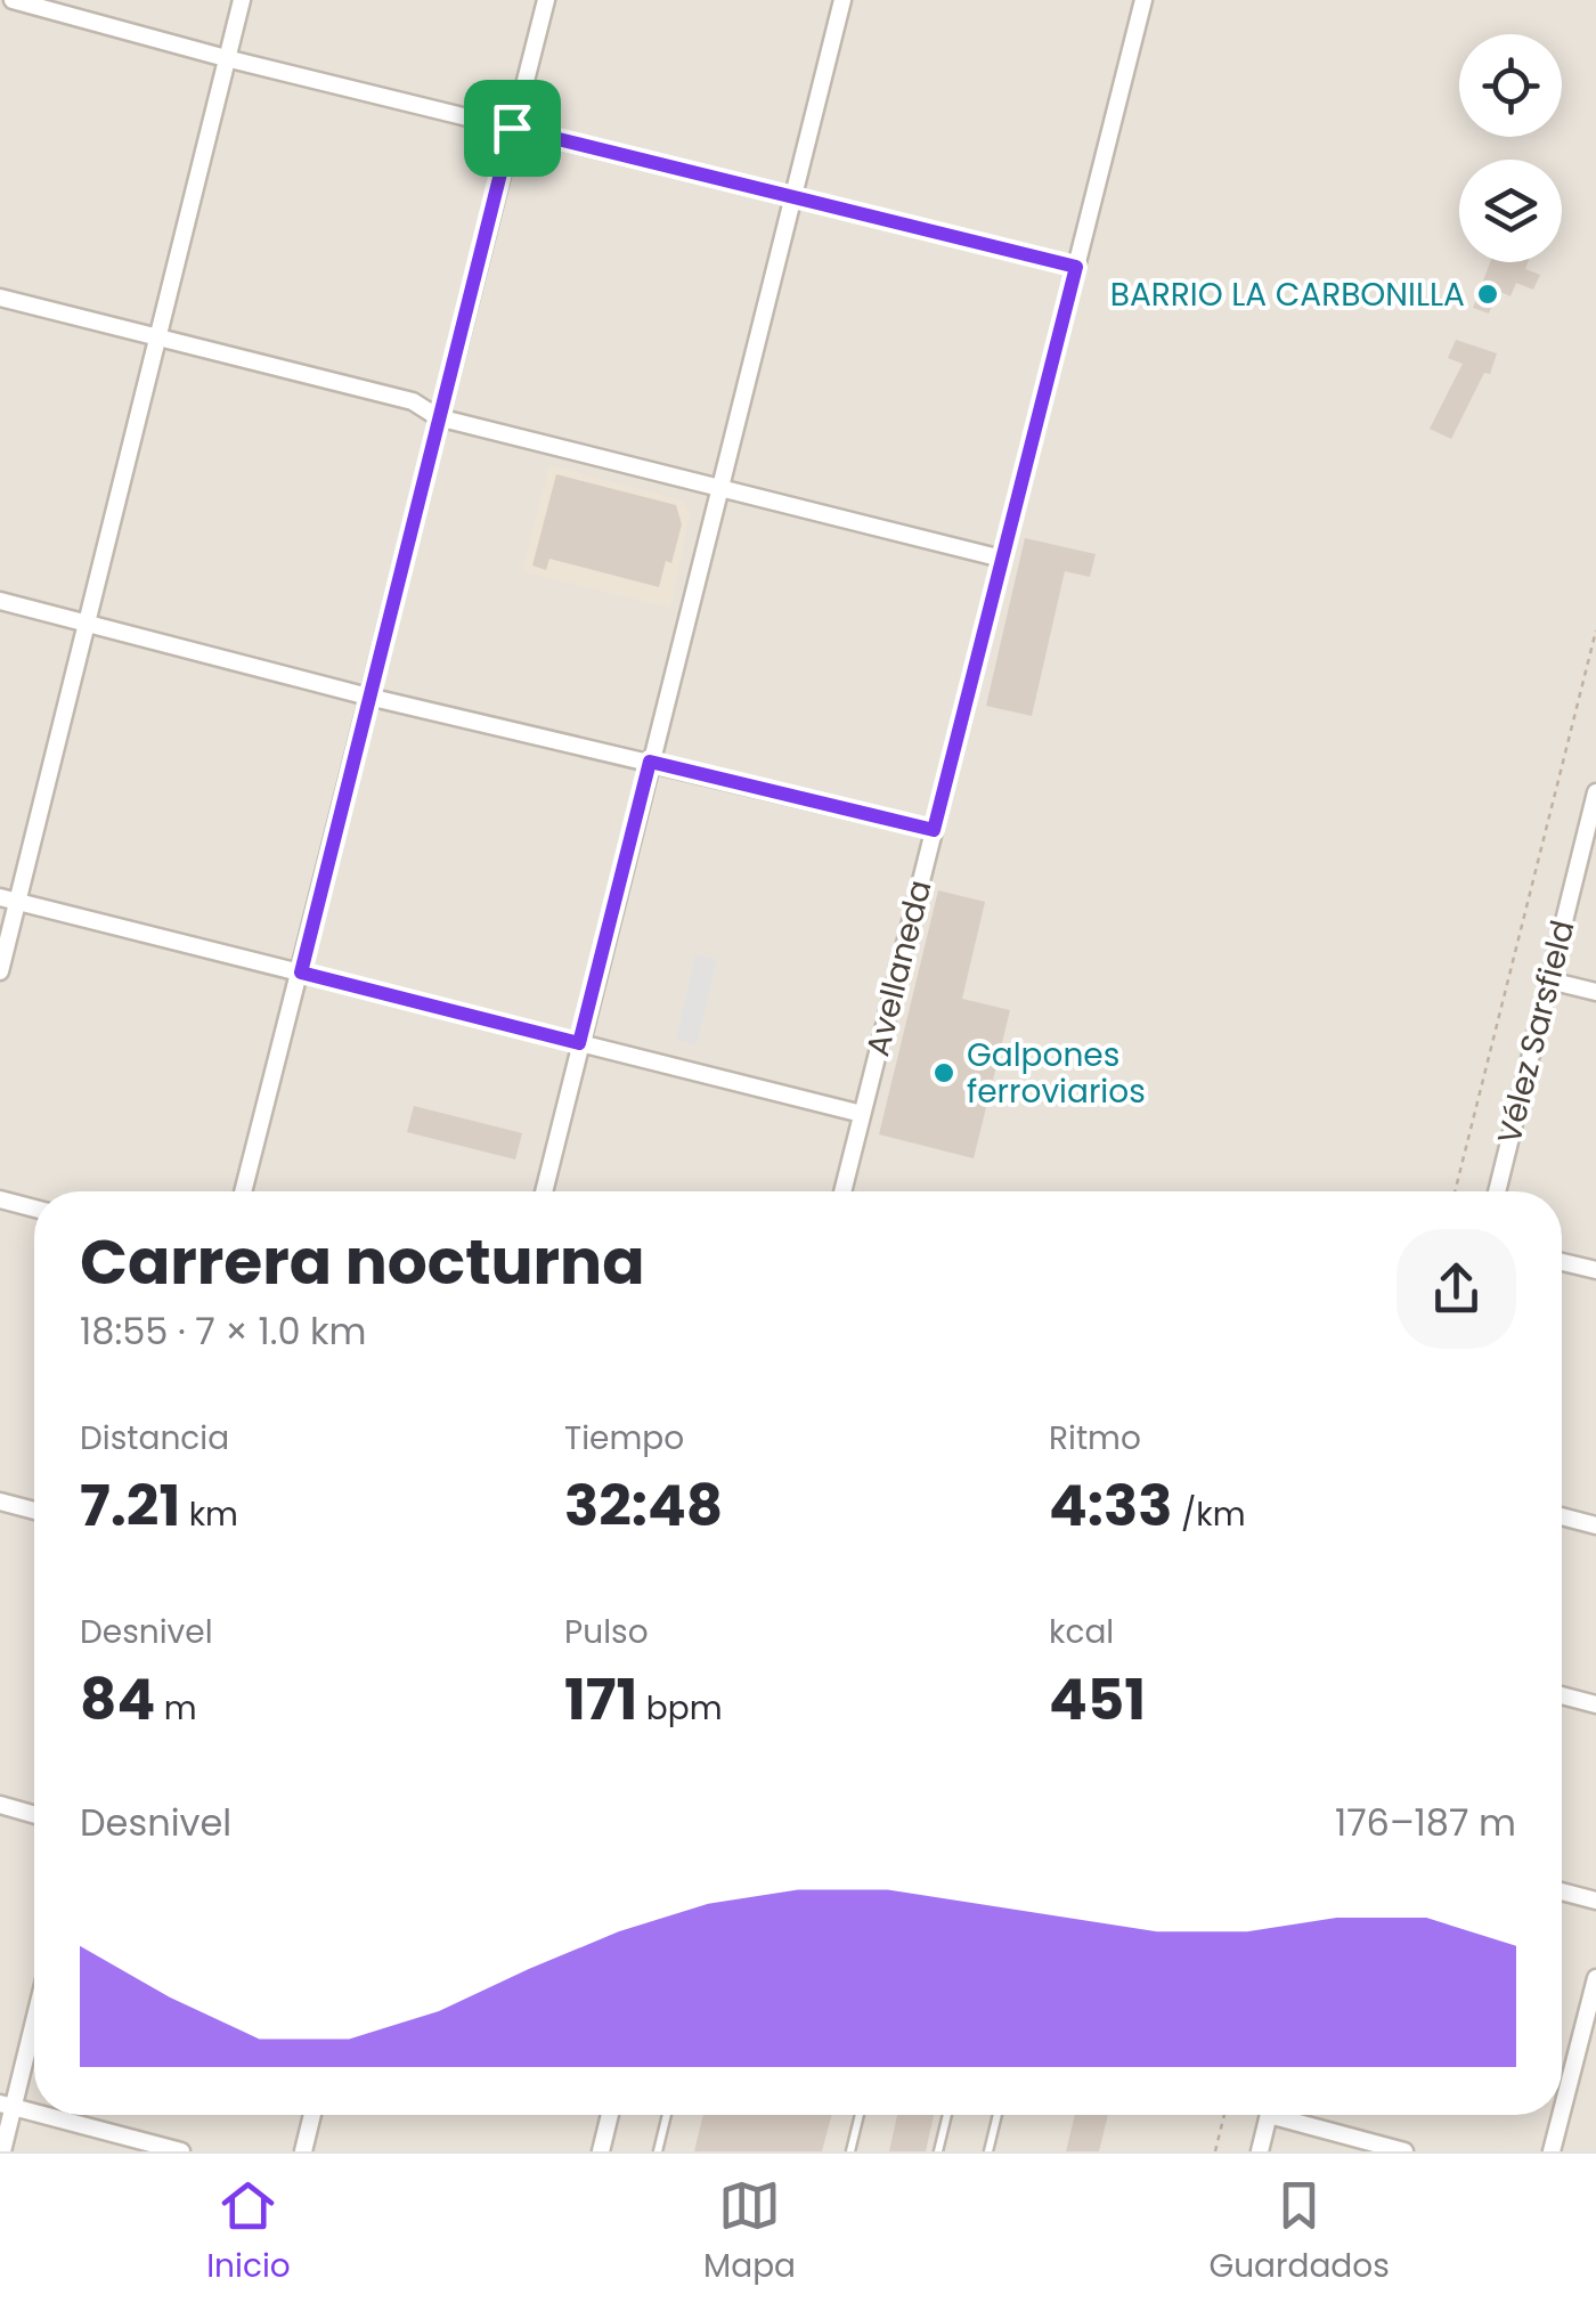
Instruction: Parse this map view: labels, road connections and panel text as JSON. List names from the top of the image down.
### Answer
{
  "streets": {
    "street": ["Avellaneda", "Vélez Sarsfield"]
  },
  "places": ["BARRIO LA CARBONILLA", "Galpones ferroviarios"],
  "page": {
    "heading": ["Carrera nocturna", "18:55 · 7 × 1.0 km"],
    "stats": [
      ["Distancia", "7.21 km"],
      ["Tiempo", "32:48"],
      ["Ritmo", "4:33 /km"],
      ["Desnivel", "84 m"],
      ["Pulso", "171 bpm"],
      ["kcal", "451"]
    ],
    "chart": ["Desnivel", "176–187 m"],
    "tabs": ["Inicio", "Mapa", "Guardados"]
  }
}
